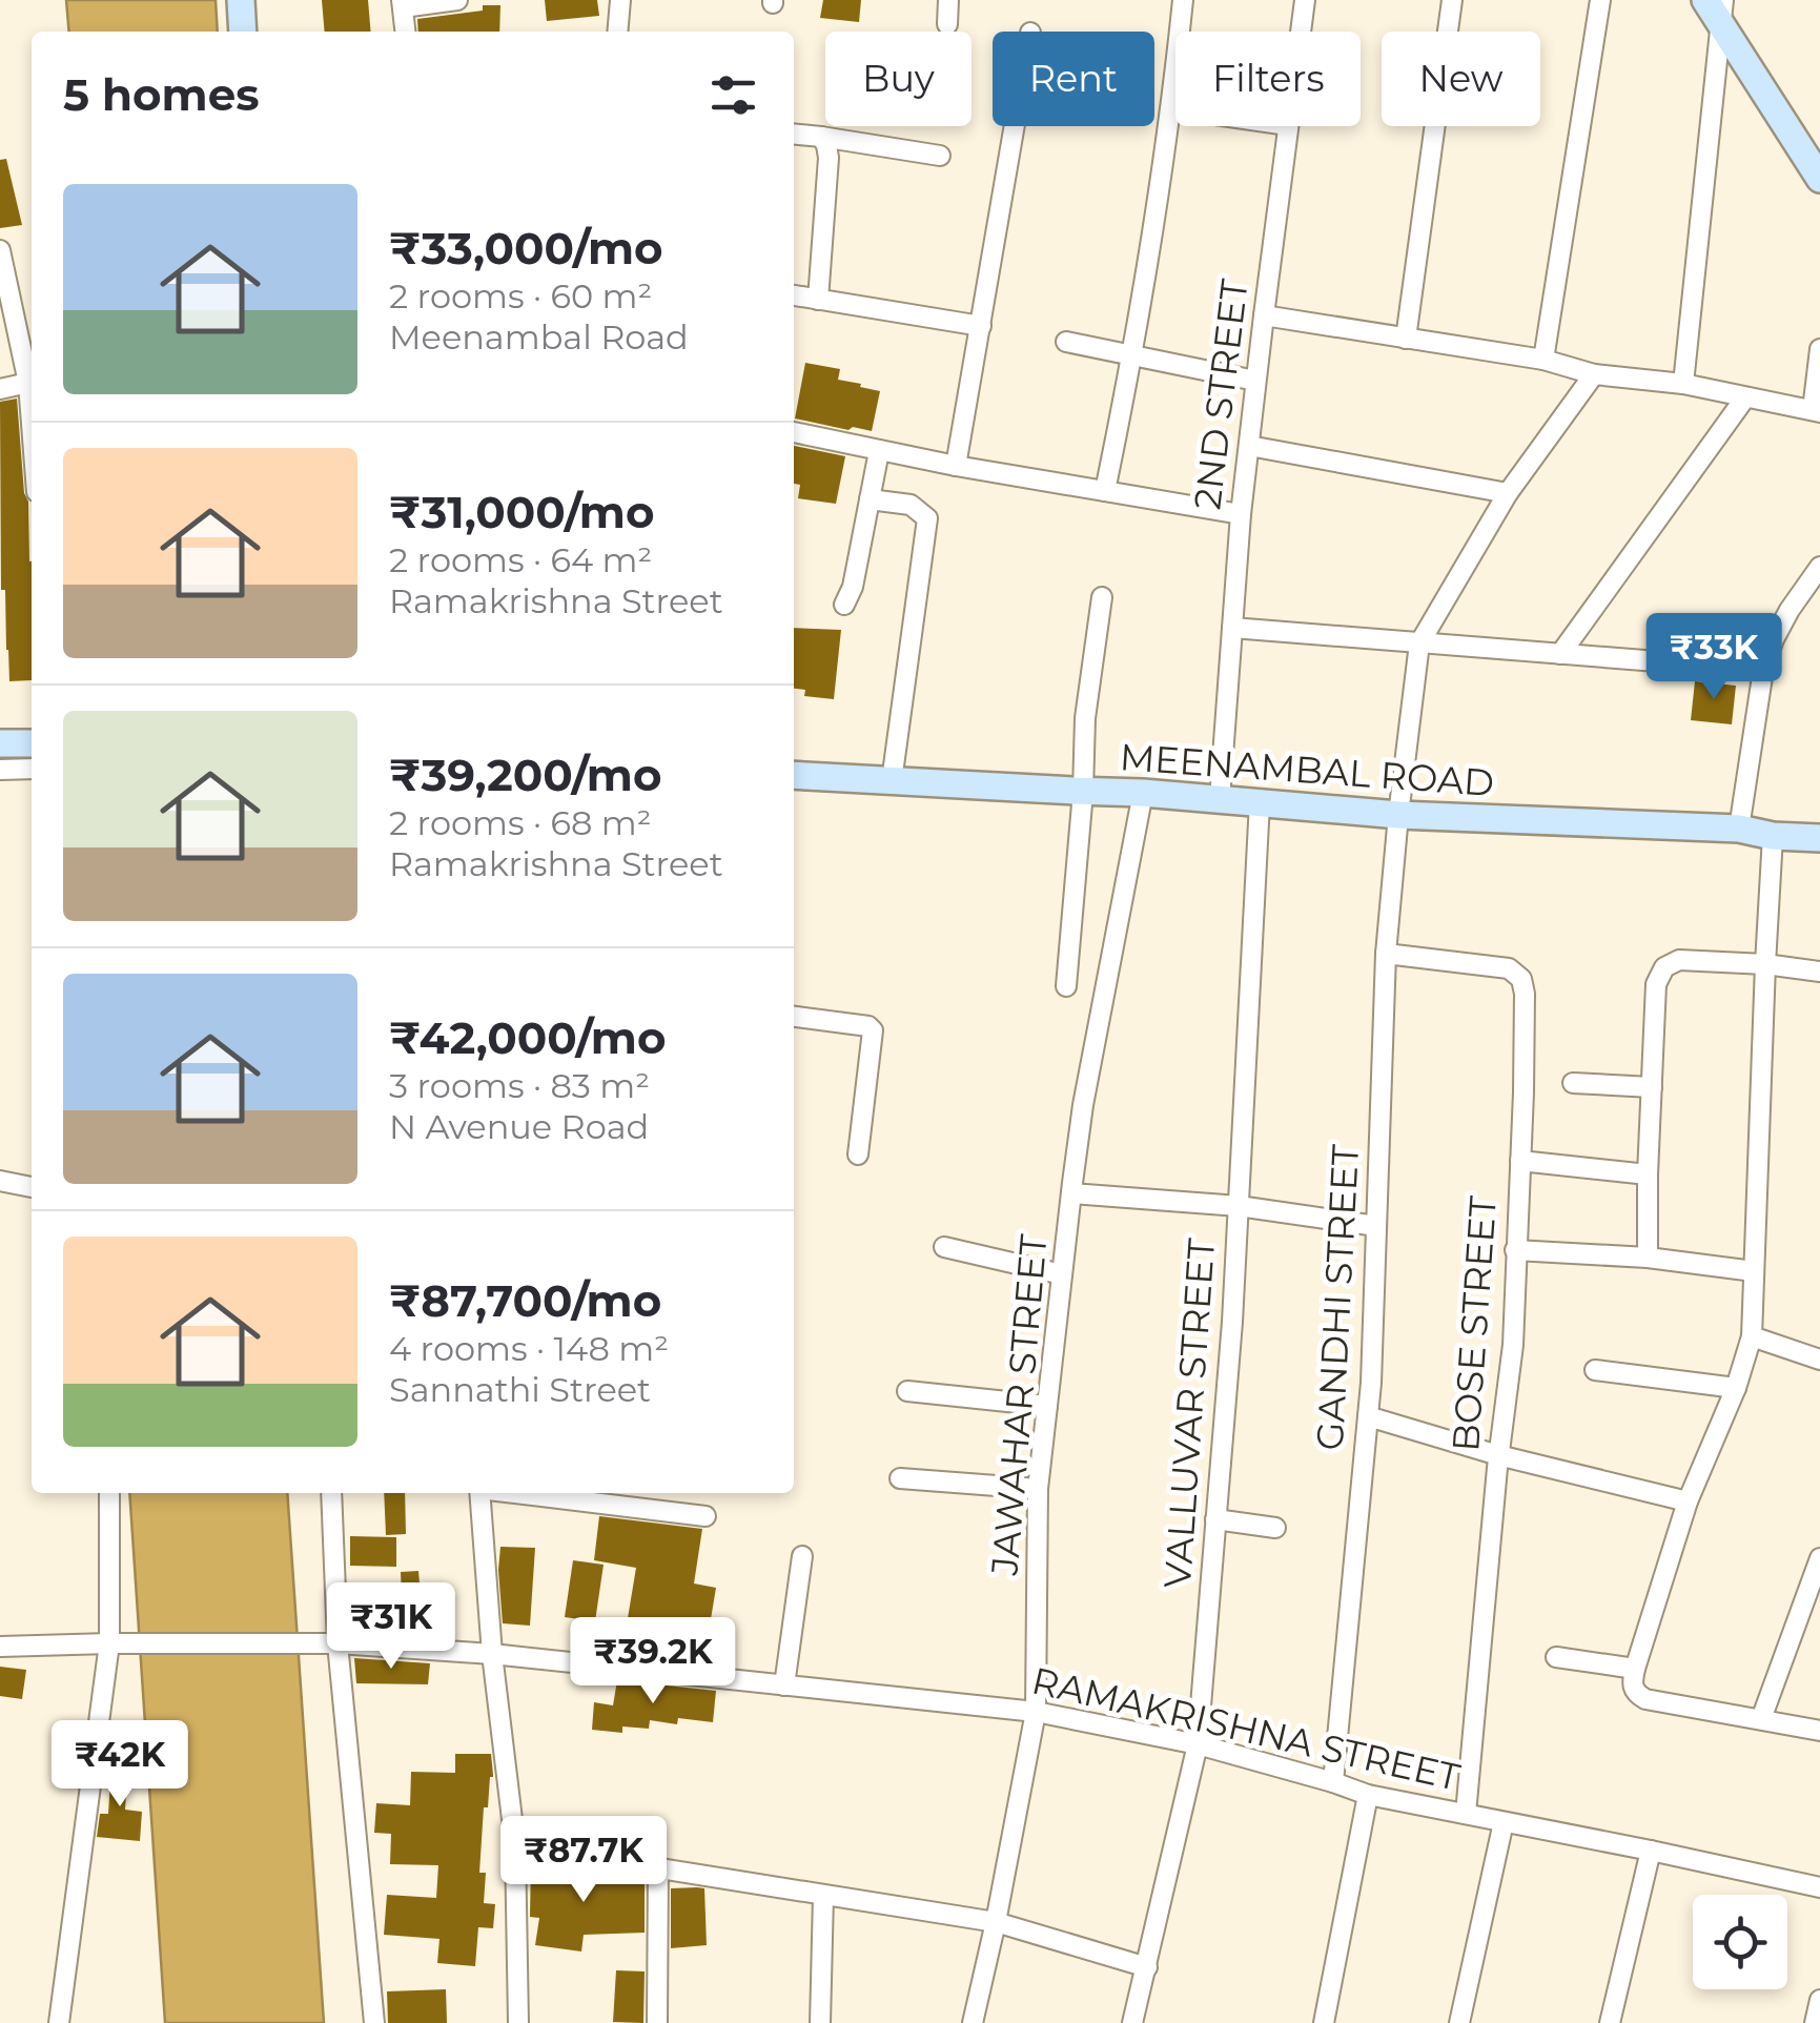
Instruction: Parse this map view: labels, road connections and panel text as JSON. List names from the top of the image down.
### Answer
{
  "streets": {
    "main road": ["MEENAMBAL ROAD"],
    "street": [
      "2ND STREET",
      "GANDHI STREET",
      "BOSE STREET",
      "JAWAHAR STREET",
      "VALLUVAR STREET",
      "RAMAKRISHNA STREET"
    ]
  },
  "crossings": [
    ["2ND STREET", "MEENAMBAL ROAD"],
    ["MEENAMBAL ROAD", "GANDHI STREET"],
    ["MEENAMBAL ROAD", "JAWAHAR STREET"],
    ["MEENAMBAL ROAD", "VALLUVAR STREET"],
    ["GANDHI STREET", "BOSE STREET"],
    ["GANDHI STREET", "RAMAKRISHNA STREET"],
    ["BOSE STREET", "RAMAKRISHNA STREET"],
    ["JAWAHAR STREET", "RAMAKRISHNA STREET"],
    ["VALLUVAR STREET", "RAMAKRISHNA STREET"]
  ],
  "page": {
    "chip": [
      "Buy",
      "Rent",
      "Filters",
      "New"
    ],
    "heading": "5 homes",
    "list": [
      {
        "name": "₹33,000/mo",
        "note": "2 rooms · 60 m² · Meenambal Road"
      },
      {
        "name": "₹31,000/mo",
        "note": "2 rooms · 64 m² · Ramakrishna Street"
      },
      {
        "name": "₹39,200/mo",
        "note": "2 rooms · 68 m² · Ramakrishna Street"
      },
      {
        "name": "₹42,000/mo",
        "note": "3 rooms · 83 m² · N Avenue Road"
      },
      {
        "name": "₹87,700/mo",
        "note": "4 rooms · 148 m² · Sannathi Street"
      }
    ],
    "price": [
      "₹33K",
      "₹31K",
      "₹39.2K",
      "₹42K",
      "₹87.7K"
    ]
  }
}
